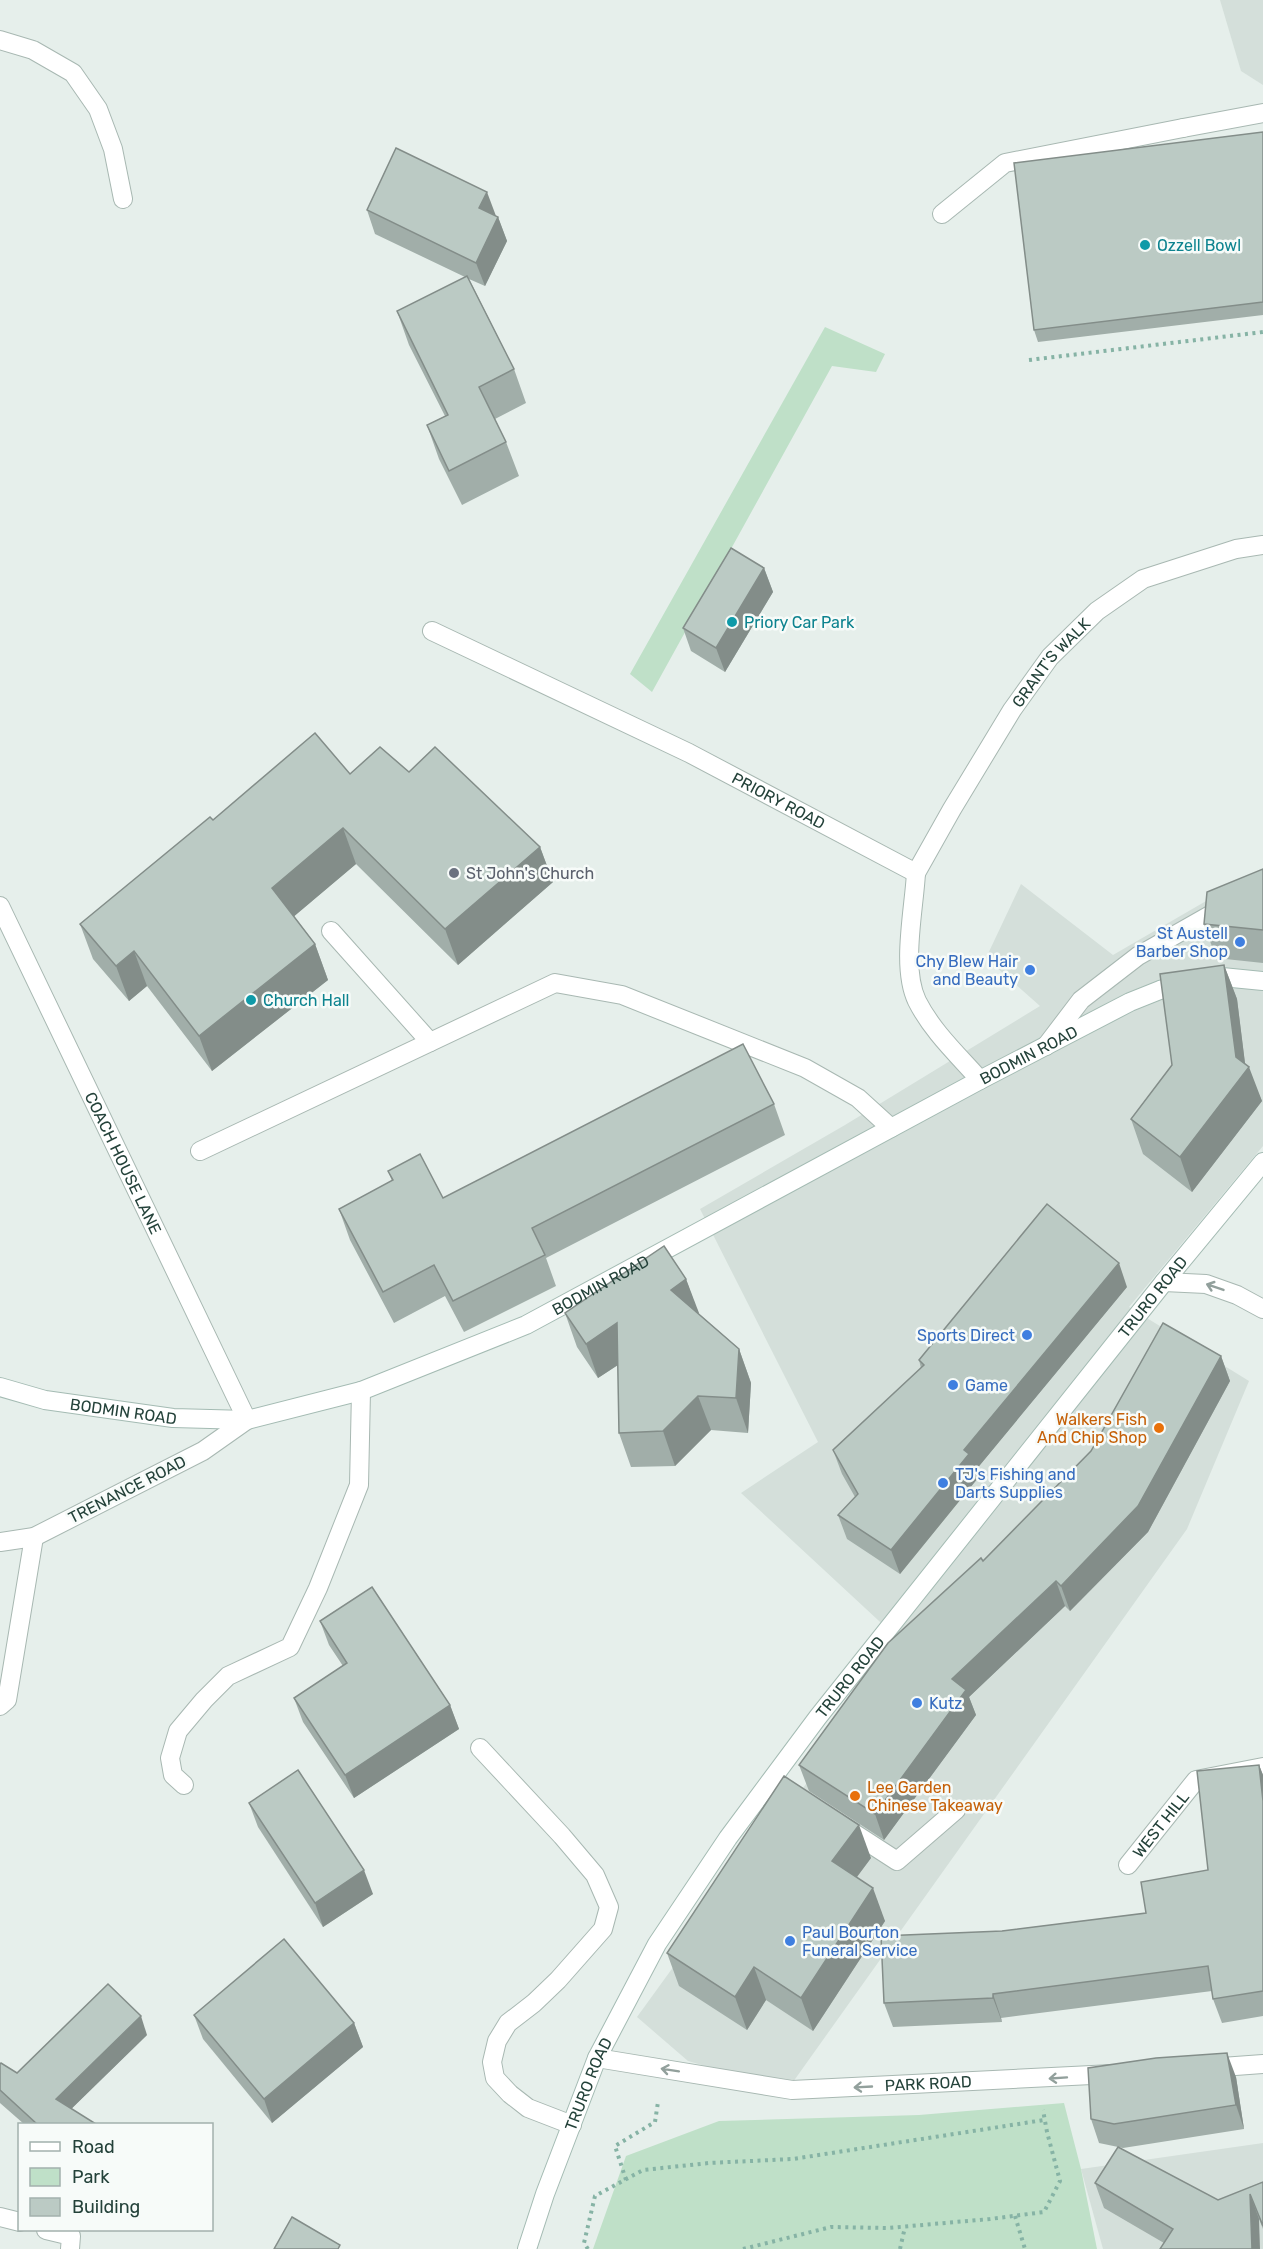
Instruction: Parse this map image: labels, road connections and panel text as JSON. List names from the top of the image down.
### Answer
{
  "streets": {
    "main road": [
      "GRANT'S WALK",
      "PRIORY ROAD",
      "BODMIN ROAD",
      "COACH HOUSE LANE",
      "TRURO ROAD",
      "TRENANCE ROAD",
      "WEST HILL",
      "PARK ROAD"
    ]
  },
  "crossings": [
    ["GRANT'S WALK", "PRIORY ROAD"],
    ["BODMIN ROAD", "COACH HOUSE LANE"],
    ["BODMIN ROAD", "TRENANCE ROAD"],
    ["COACH HOUSE LANE", "TRENANCE ROAD"],
    ["TRURO ROAD", "PARK ROAD"]
  ],
  "one_way": ["PARK ROAD"],
  "places": [
    "Ozzell Bowl",
    "Priory Car Park",
    "St John's Church",
    "St Austell Barber Shop",
    "Chy Blew Hair and Beauty",
    "Church Hall",
    "Sports Direct",
    "Game",
    "Walkers Fish And Chip Shop",
    "TJ's Fishing and Darts Supplies",
    "Kutz",
    "Lee Garden Chinese Takeaway",
    "Paul Bourton Funeral Service"
  ],
  "legend": ["Road", "Park", "Building"]
}
